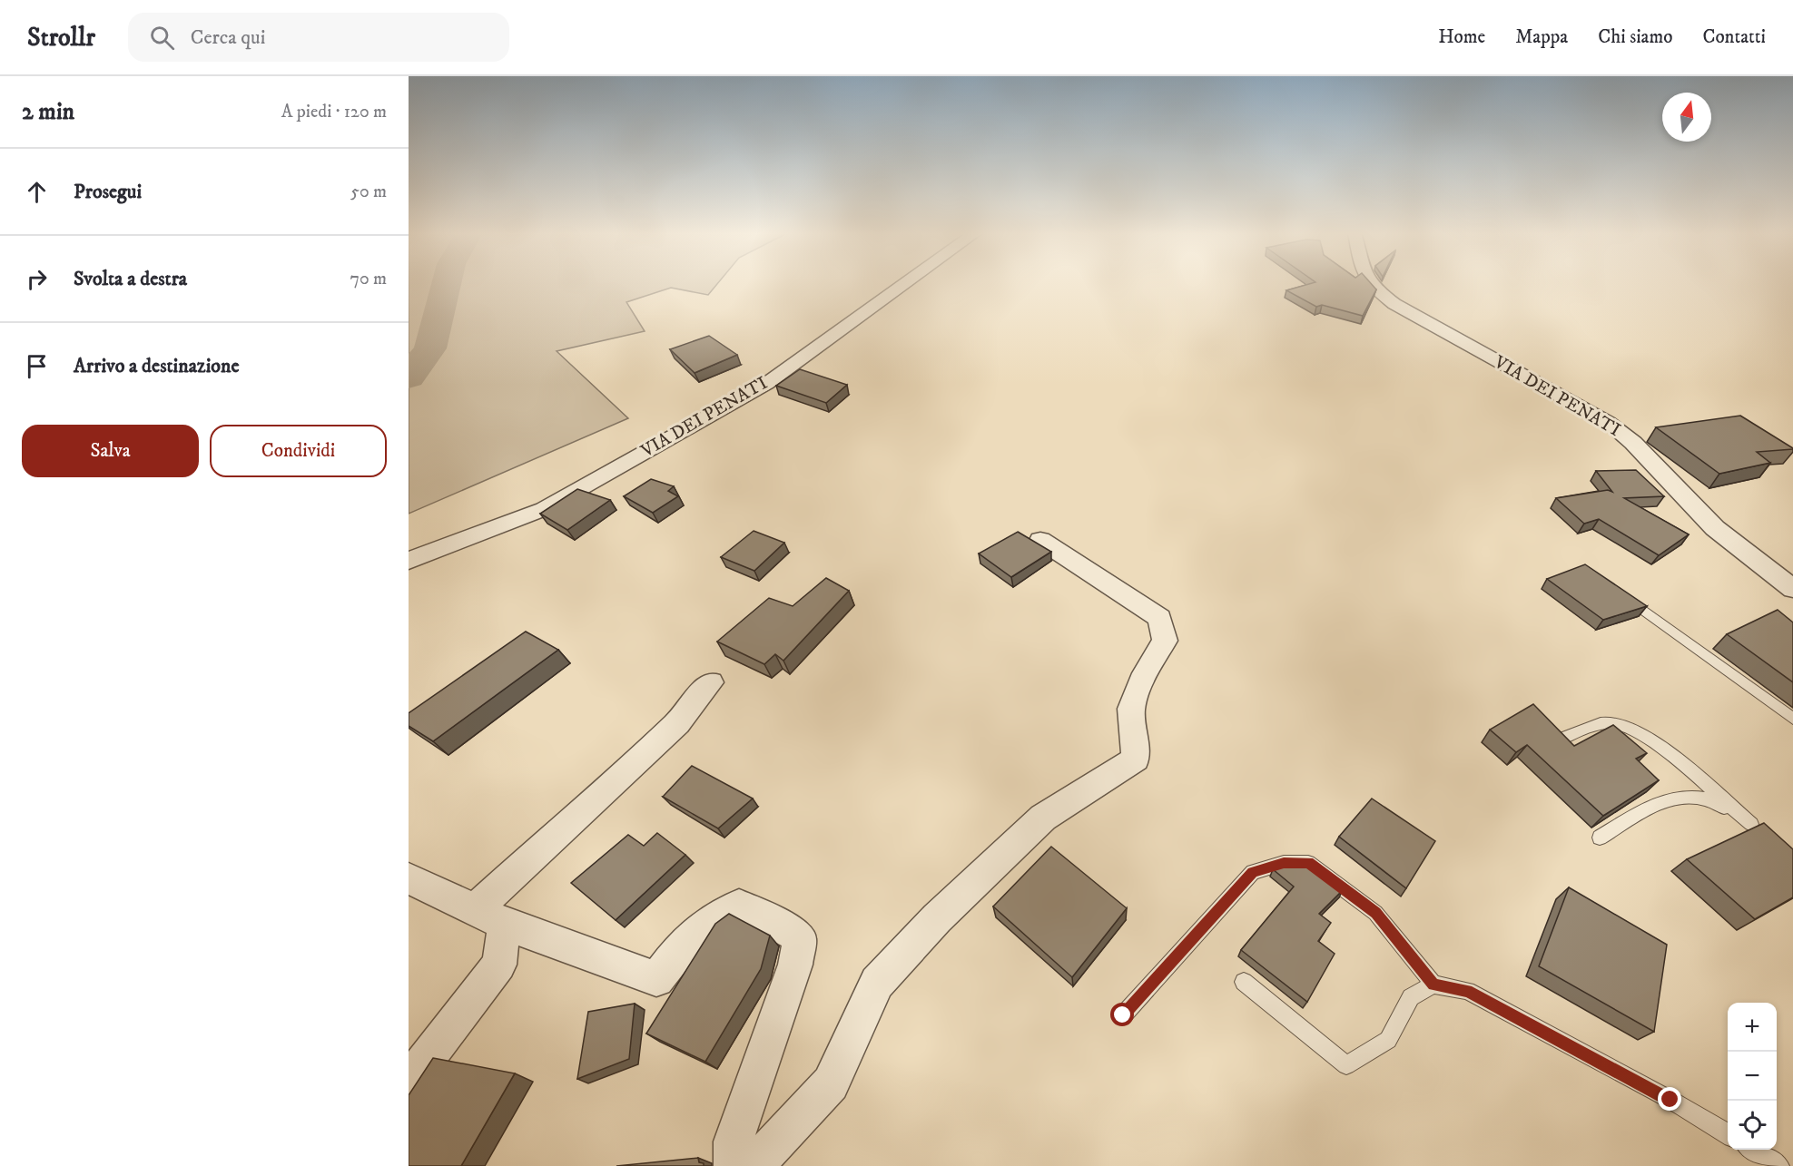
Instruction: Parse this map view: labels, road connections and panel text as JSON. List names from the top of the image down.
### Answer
{
  "streets": {
    "street": ["VIA DEI PENATI"]
  },
  "north": "top",
  "page": {
    "header": "Strollr",
    "search": "Cerca qui",
    "nav": [
      "Home",
      "Mappa",
      "Chi siamo",
      "Contatti"
    ],
    "heading": ["2 min", "A piedi · 120 m"],
    "list": [
      ["Prosegui", "50 m"],
      ["Svolta a destra", "70 m"],
      "Arrivo a destinazione"
    ],
    "buttons": ["Salva", "Condividi"],
    "map_buttons": ["+", "−"]
  }
}
